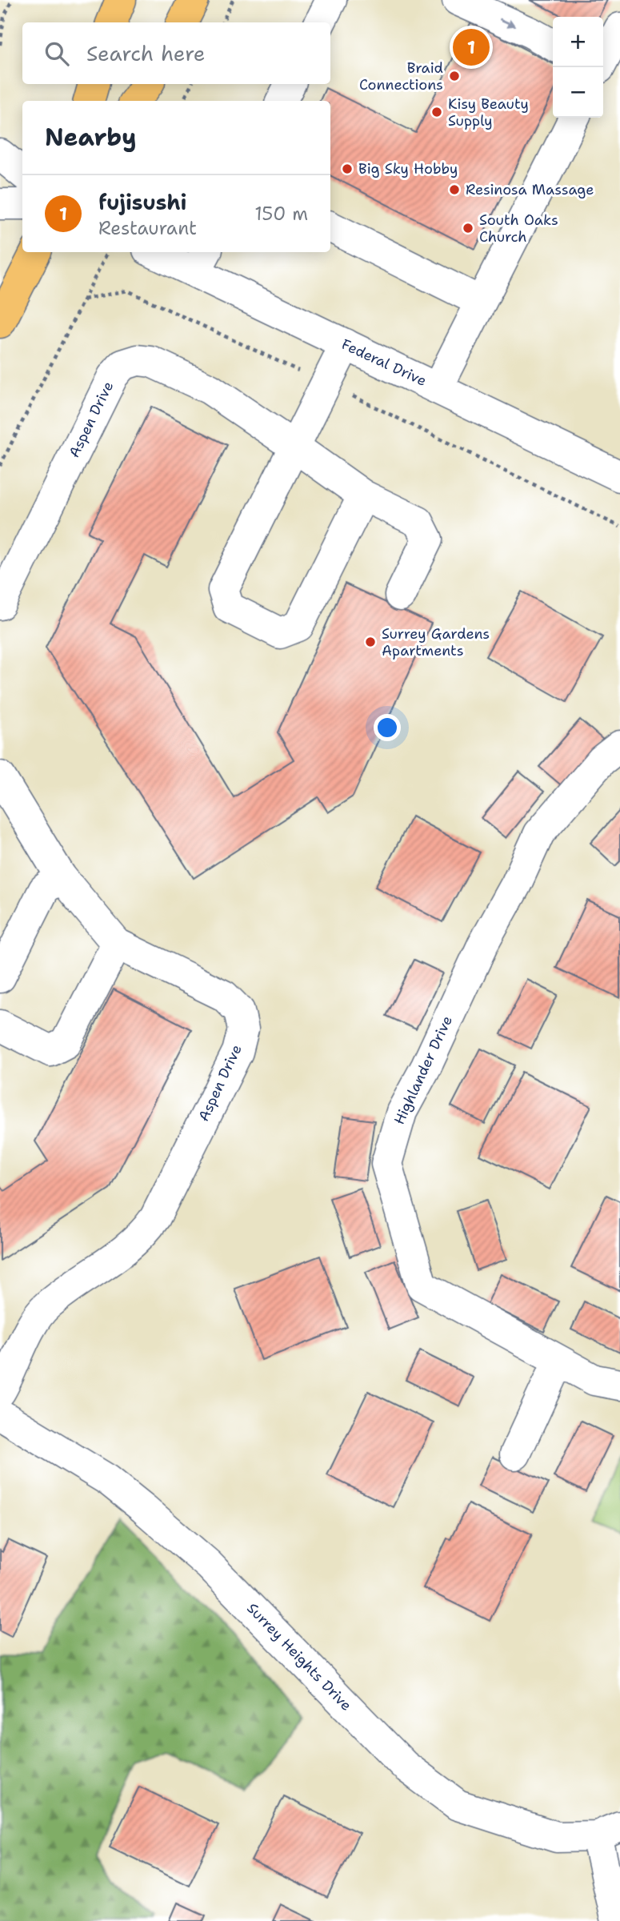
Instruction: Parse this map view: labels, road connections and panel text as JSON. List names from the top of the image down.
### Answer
{
  "streets": {
    "street": [
      "Federal Drive",
      "Aspen Drive",
      "Highlander Drive",
      "Surrey Heights Drive"
    ]
  },
  "places": [
    "Braid Connections",
    "Kisy Beauty Supply",
    "Big Sky Hobby",
    "Resinosa Massage",
    "South Oaks Church",
    "Surrey Gardens Apartments"
  ],
  "page": {
    "map_buttons": ["+", "−"],
    "search": "Search here",
    "pins": "1",
    "heading": "Nearby",
    "list": [
      {
        "mark": "1",
        "name": "fujisushi",
        "note": "Restaurant",
        "value": "150 m"
      }
    ]
  }
}
